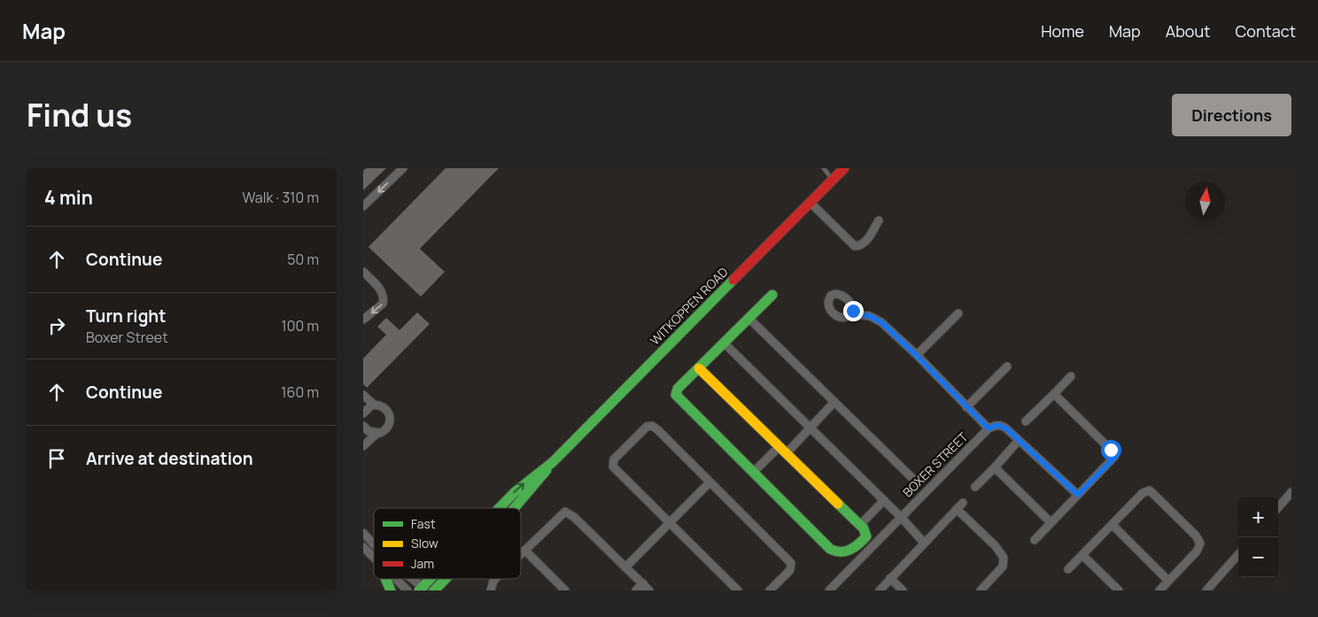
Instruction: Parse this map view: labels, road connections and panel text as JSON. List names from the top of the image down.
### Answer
{
  "streets": {
    "main road": ["WITKOPPEN ROAD"],
    "street": ["BOXER STREET"]
  },
  "legend": ["Fast", "Slow", "Jam"],
  "north": "top",
  "page": {
    "header": "Map",
    "nav": [
      "Home",
      "Map",
      "About",
      "Contact"
    ],
    "title": "Find us",
    "buttons": "Directions",
    "heading": ["4 min", "Walk · 310 m"],
    "list": [
      ["Continue", "50 m"],
      ["Turn right", "Boxer Street", "100 m"],
      ["Continue", "160 m"],
      "Arrive at destination"
    ],
    "map_buttons": ["+", "−"]
  }
}
